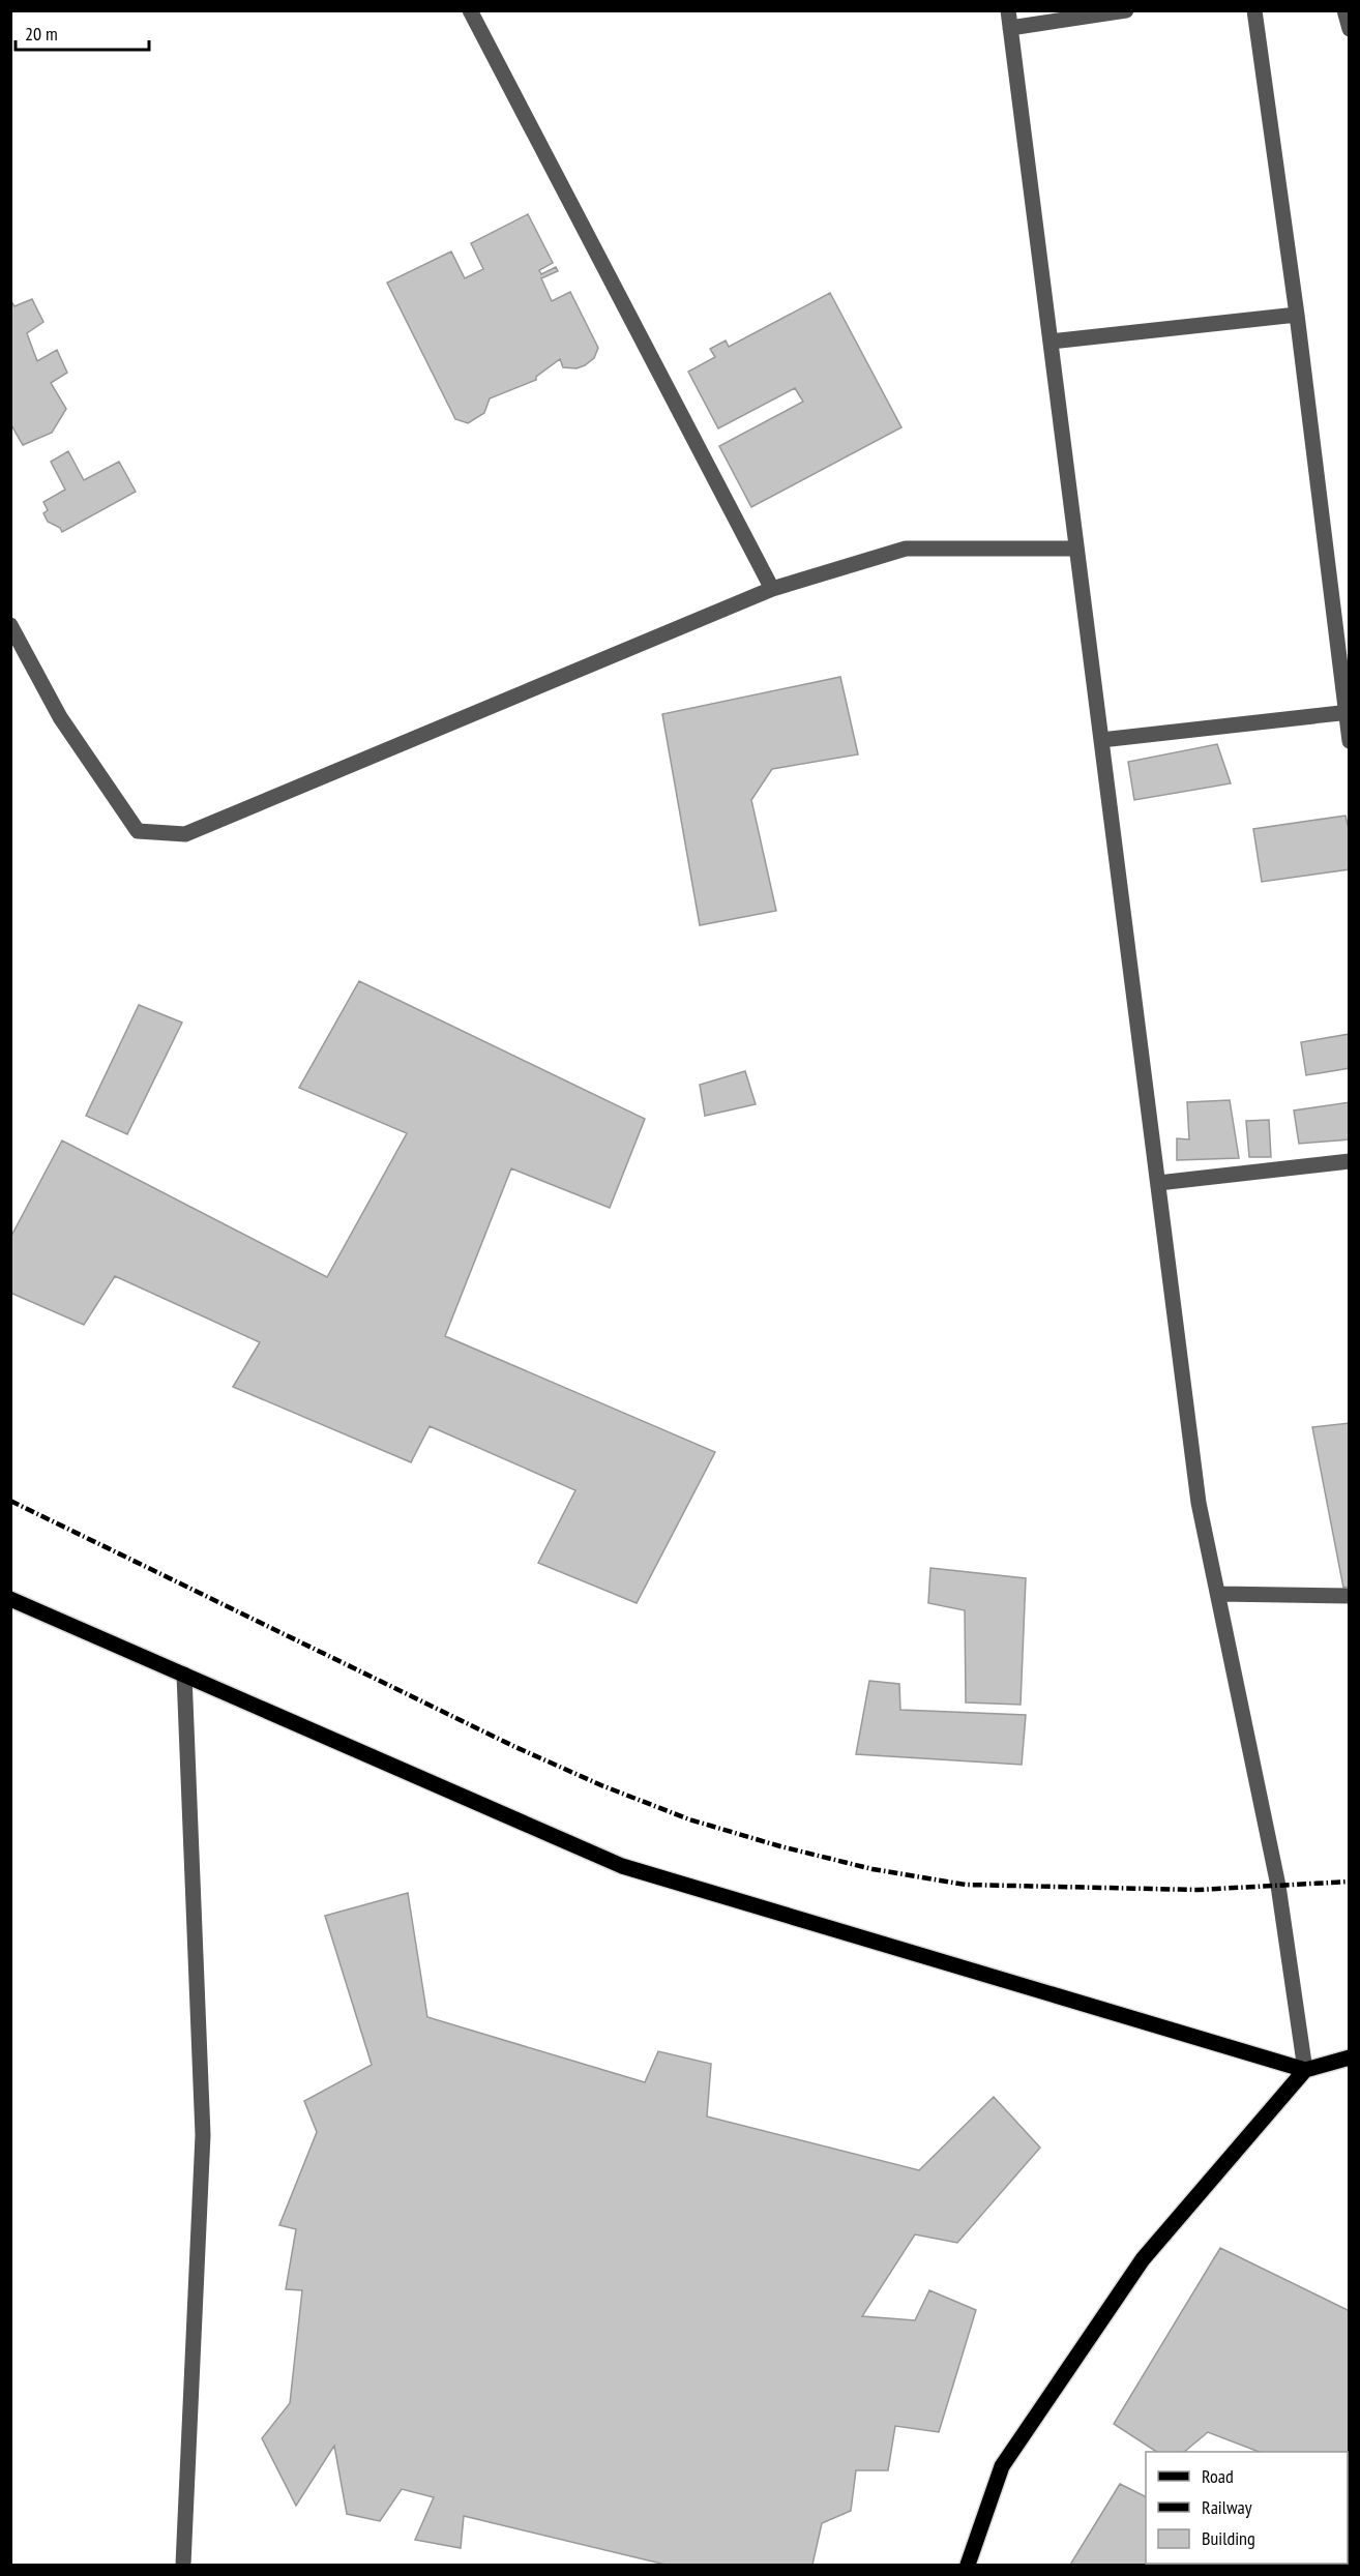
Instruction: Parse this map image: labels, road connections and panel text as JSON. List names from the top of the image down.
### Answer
{
  "legend": ["Road", "Railway", "Building"],
  "scale_bar": "20 m"
}
